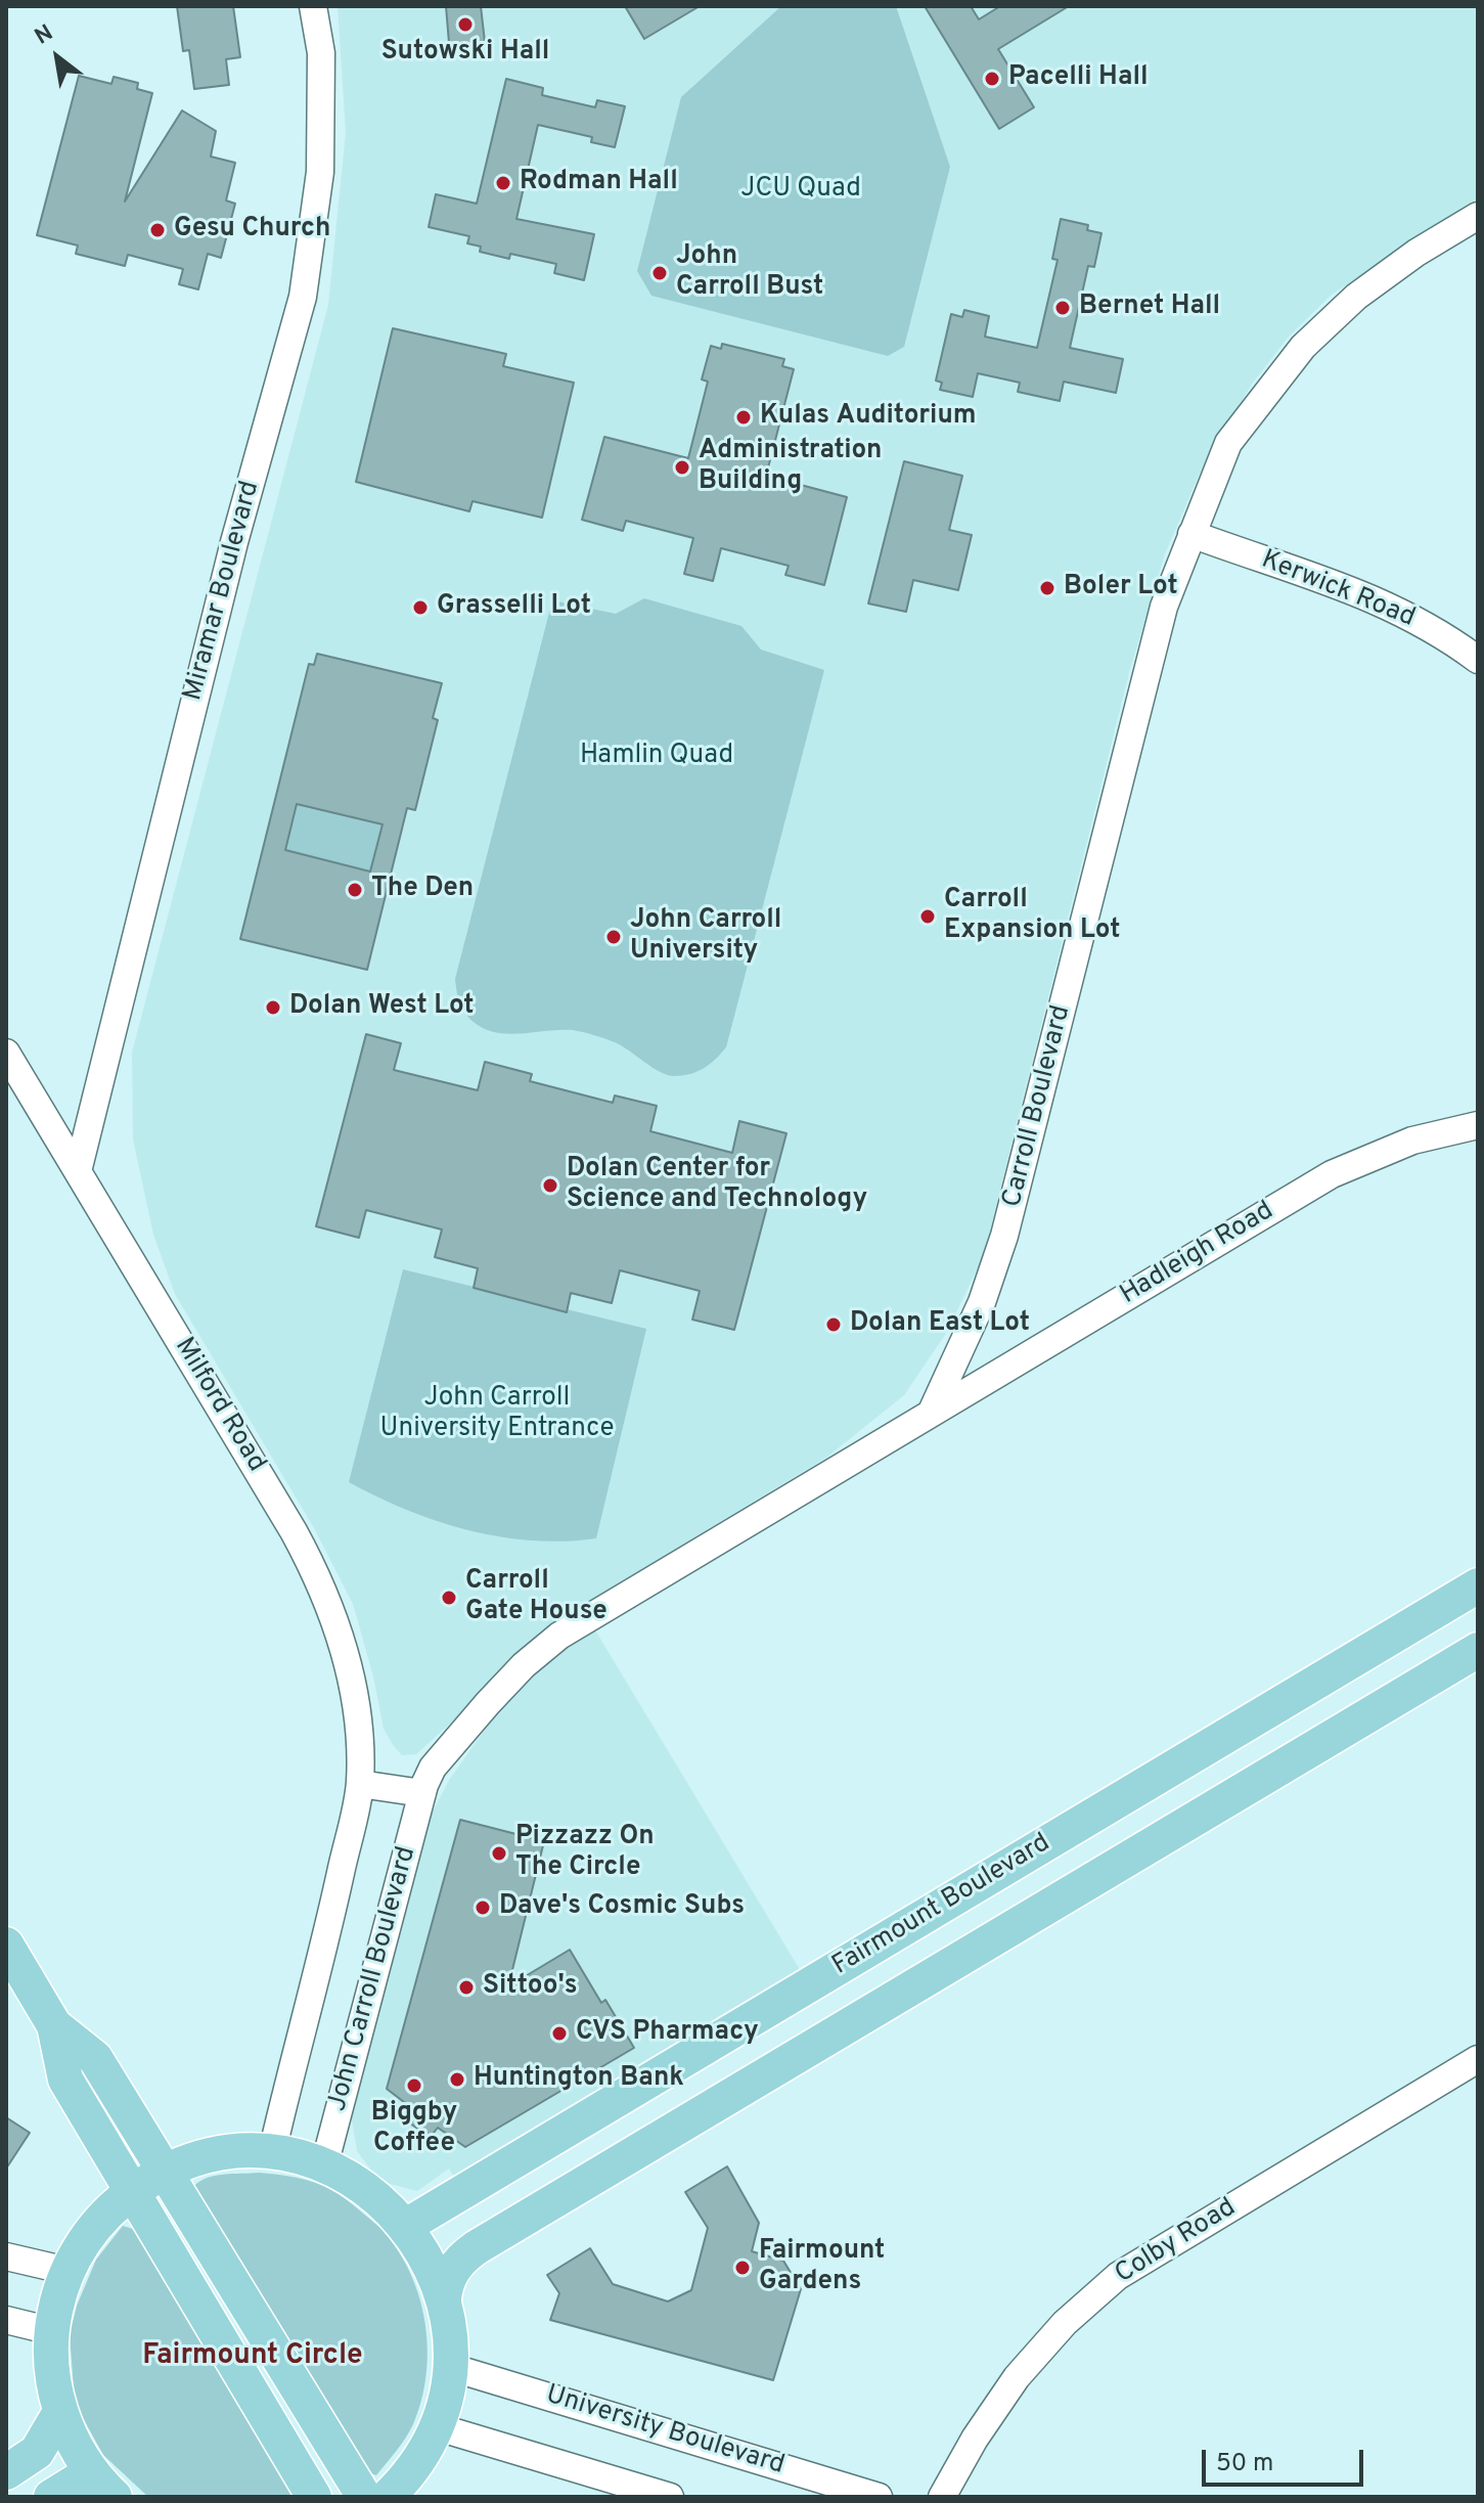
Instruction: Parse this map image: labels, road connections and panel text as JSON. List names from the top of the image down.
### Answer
{
  "streets": {
    "main road": ["Fairmount Boulevard"],
    "street": [
      "Kerwick Road",
      "Miramar Boulevard",
      "Carroll Boulevard",
      "Hadleigh Road",
      "Milford Road",
      "John Carroll Boulevard",
      "Colby Road",
      "University Boulevard"
    ]
  },
  "crossings": [
    ["Kerwick Road", "Carroll Boulevard"],
    ["Miramar Boulevard", "Milford Road"],
    ["Carroll Boulevard", "Hadleigh Road"],
    ["Milford Road", "John Carroll Boulevard"]
  ],
  "districts": ["Fairmount Circle"],
  "parks": ["JCU Quad", "Hamlin Quad", "John Carroll University Entrance"],
  "places": [
    "Sutowski Hall",
    "Pacelli Hall",
    "Rodman Hall",
    "Gesu Church",
    "John Carroll Bust",
    "Bernet Hall",
    "Kulas Auditorium",
    "Administration Building",
    "Boler Lot",
    "Grasselli Lot",
    "The Den",
    "Carroll Expansion Lot",
    "John Carroll University",
    "Dolan West Lot",
    "Dolan Center for Science and Technology",
    "Dolan East Lot",
    "Carroll Gate House",
    "Pizzazz On The Circle",
    "Dave's Cosmic Subs",
    "Sittoo's",
    "CVS Pharmacy",
    "Huntington Bank",
    "Biggby Coffee",
    "Fairmount Gardens"
  ],
  "scale_bar": "50 m",
  "north": "top left"
}
